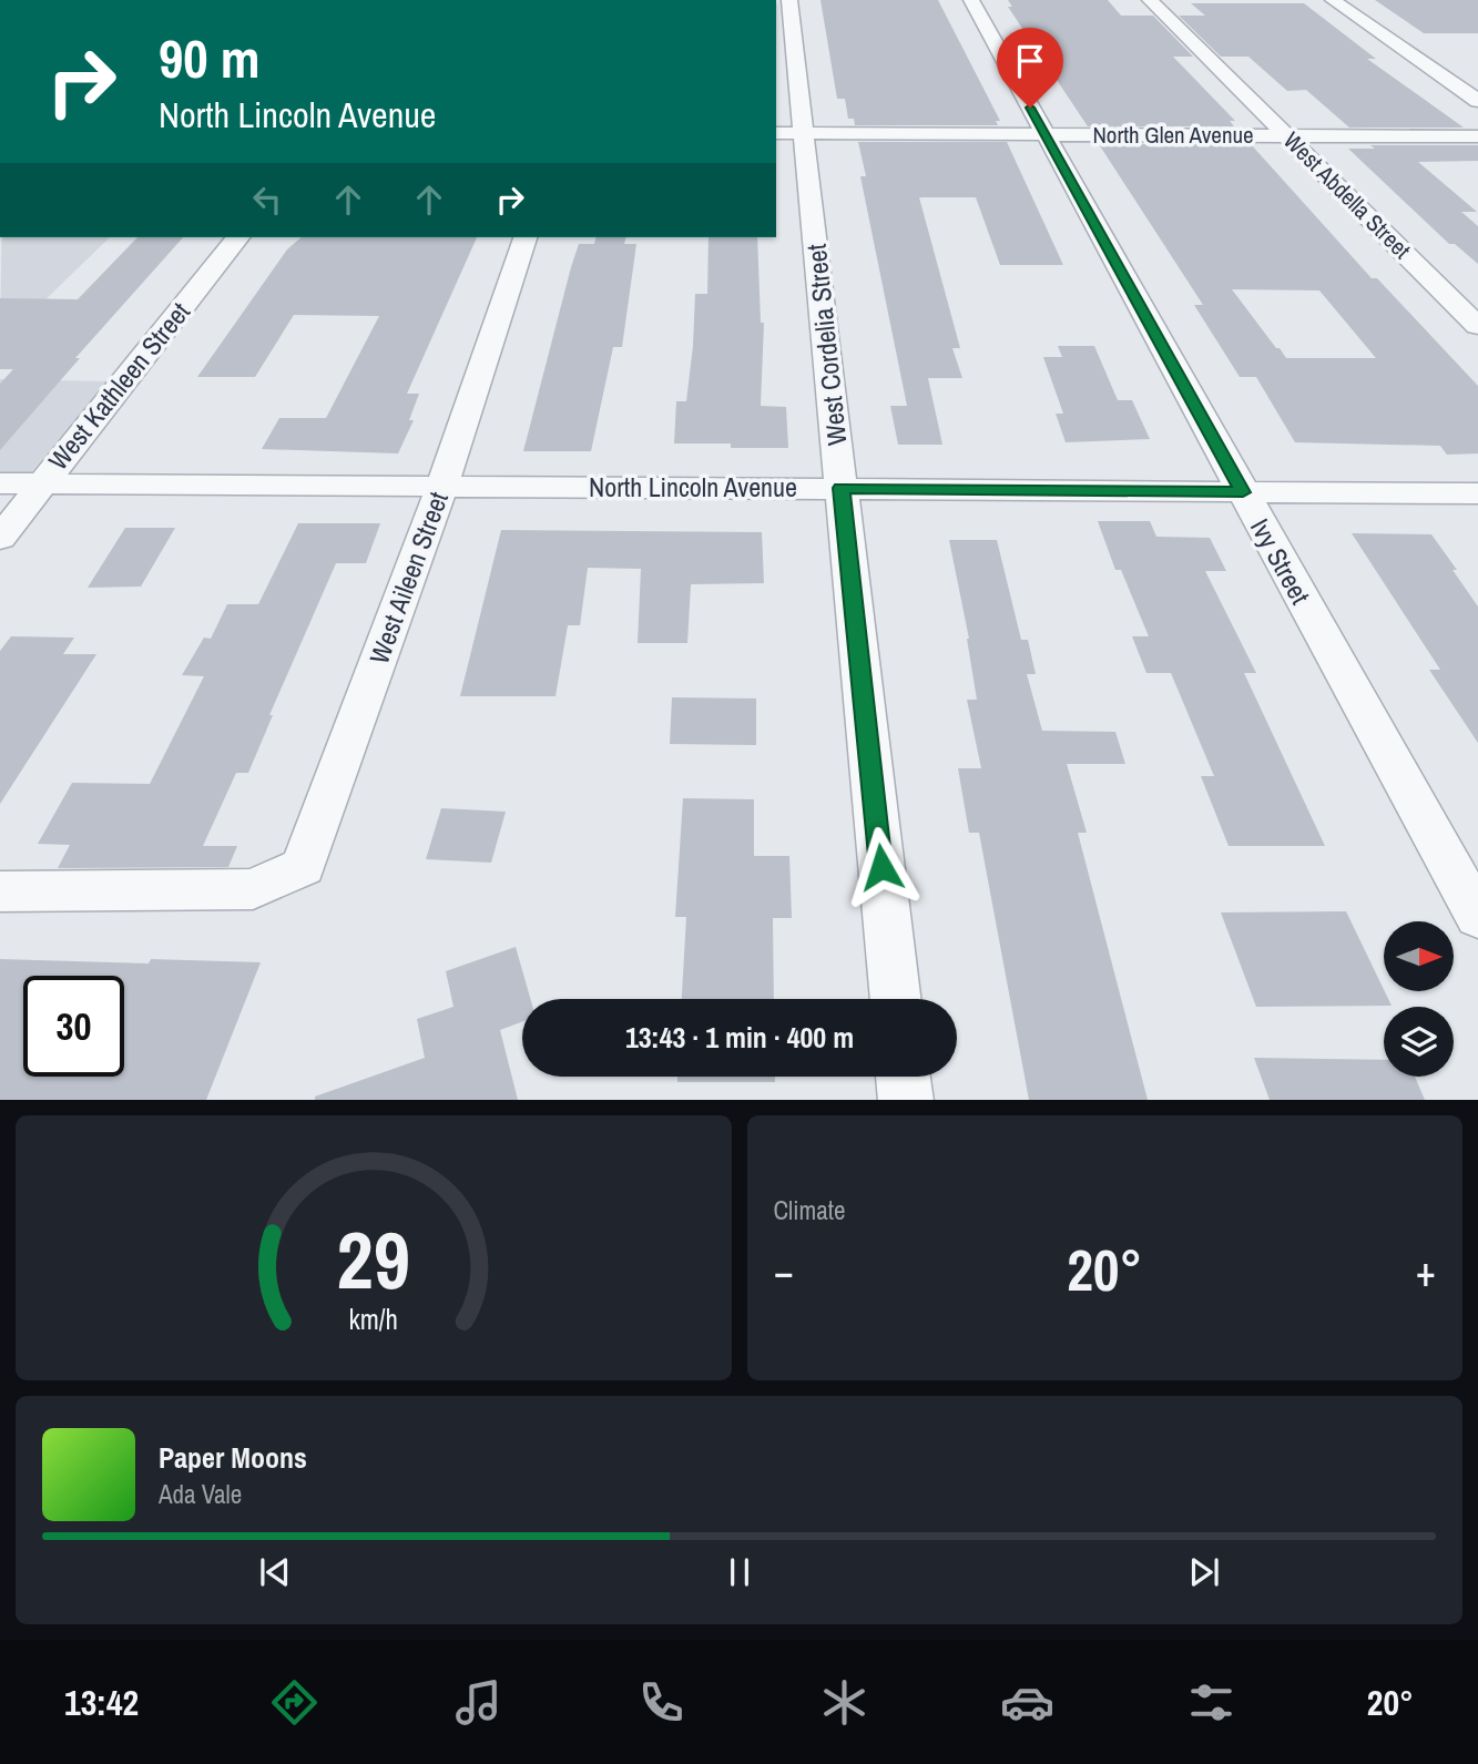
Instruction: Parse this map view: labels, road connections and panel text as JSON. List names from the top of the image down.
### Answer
{
  "streets": {
    "street": [
      "North Glen Avenue",
      "West Abdella Street",
      "West Cordelia Street",
      "West Kathleen Street",
      "North Lincoln Avenue",
      "Ivy Street",
      "West Aileen Street"
    ]
  },
  "crossings": [
    ["North Glen Avenue", "West Abdella Street"],
    ["North Glen Avenue", "West Cordelia Street"],
    ["North Glen Avenue", "Ivy Street"],
    ["West Cordelia Street", "North Lincoln Avenue"],
    ["West Kathleen Street", "North Lincoln Avenue"],
    ["North Lincoln Avenue", "Ivy Street"],
    ["North Lincoln Avenue", "West Aileen Street"]
  ],
  "north": "right",
  "page": {
    "turn": ["90 m", "North Lincoln Avenue"],
    "limit": "30",
    "trip": "13:43 · 1 min · 400 m",
    "tile": "Climate",
    "heat": ["−", "20°", "+"],
    "song": ["Paper Moons", "Ada Vale"],
    "tabs": ["13:42", "20°"],
    "gauge": ["29", "km/h"]
  }
}
